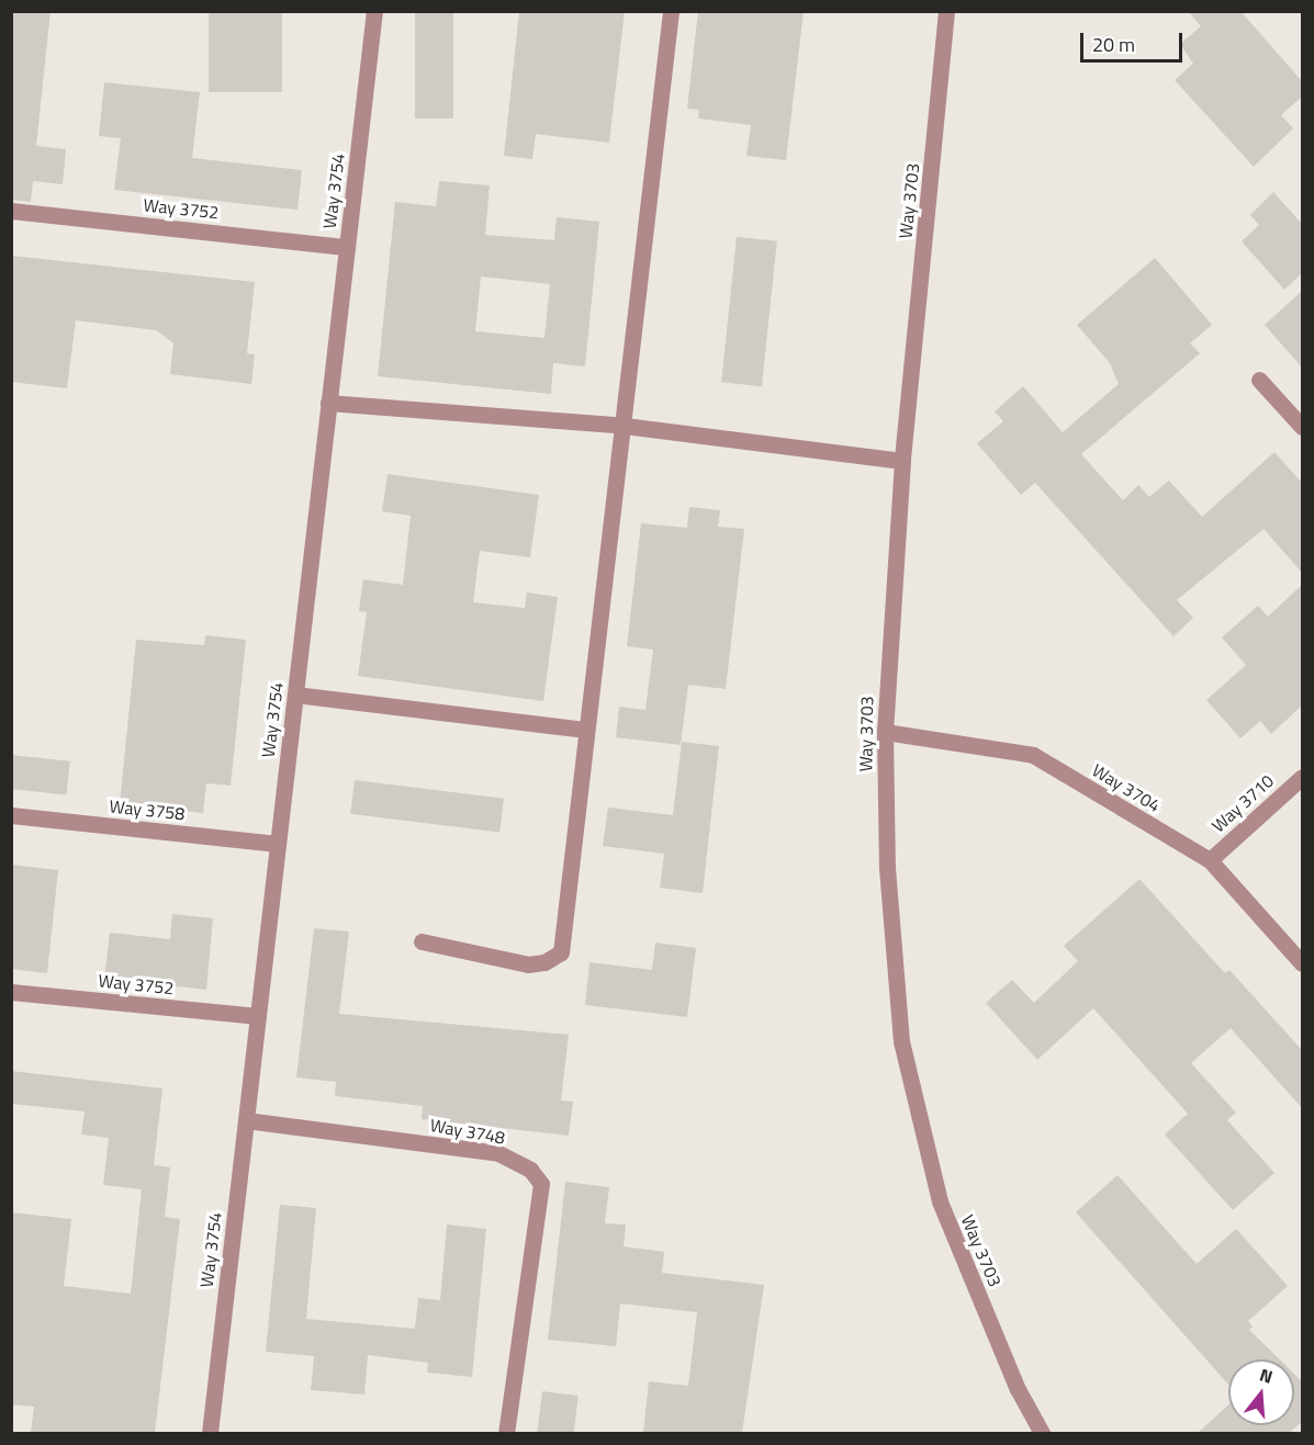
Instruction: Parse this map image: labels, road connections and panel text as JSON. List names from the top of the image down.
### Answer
{
  "streets": {
    "street": [
      "Way 3754",
      "Way 3703",
      "Way 3752",
      "Way 3704",
      "Way 3710",
      "Way 3758",
      "Way 3748"
    ]
  },
  "crossings": [
    ["Way 3754", "Way 3752"],
    ["Way 3754", "Way 3758"],
    ["Way 3754", "Way 3748"],
    ["Way 3703", "Way 3704"],
    ["Way 3704", "Way 3710"]
  ],
  "scale_bar": "20 m",
  "north": "top"
}
